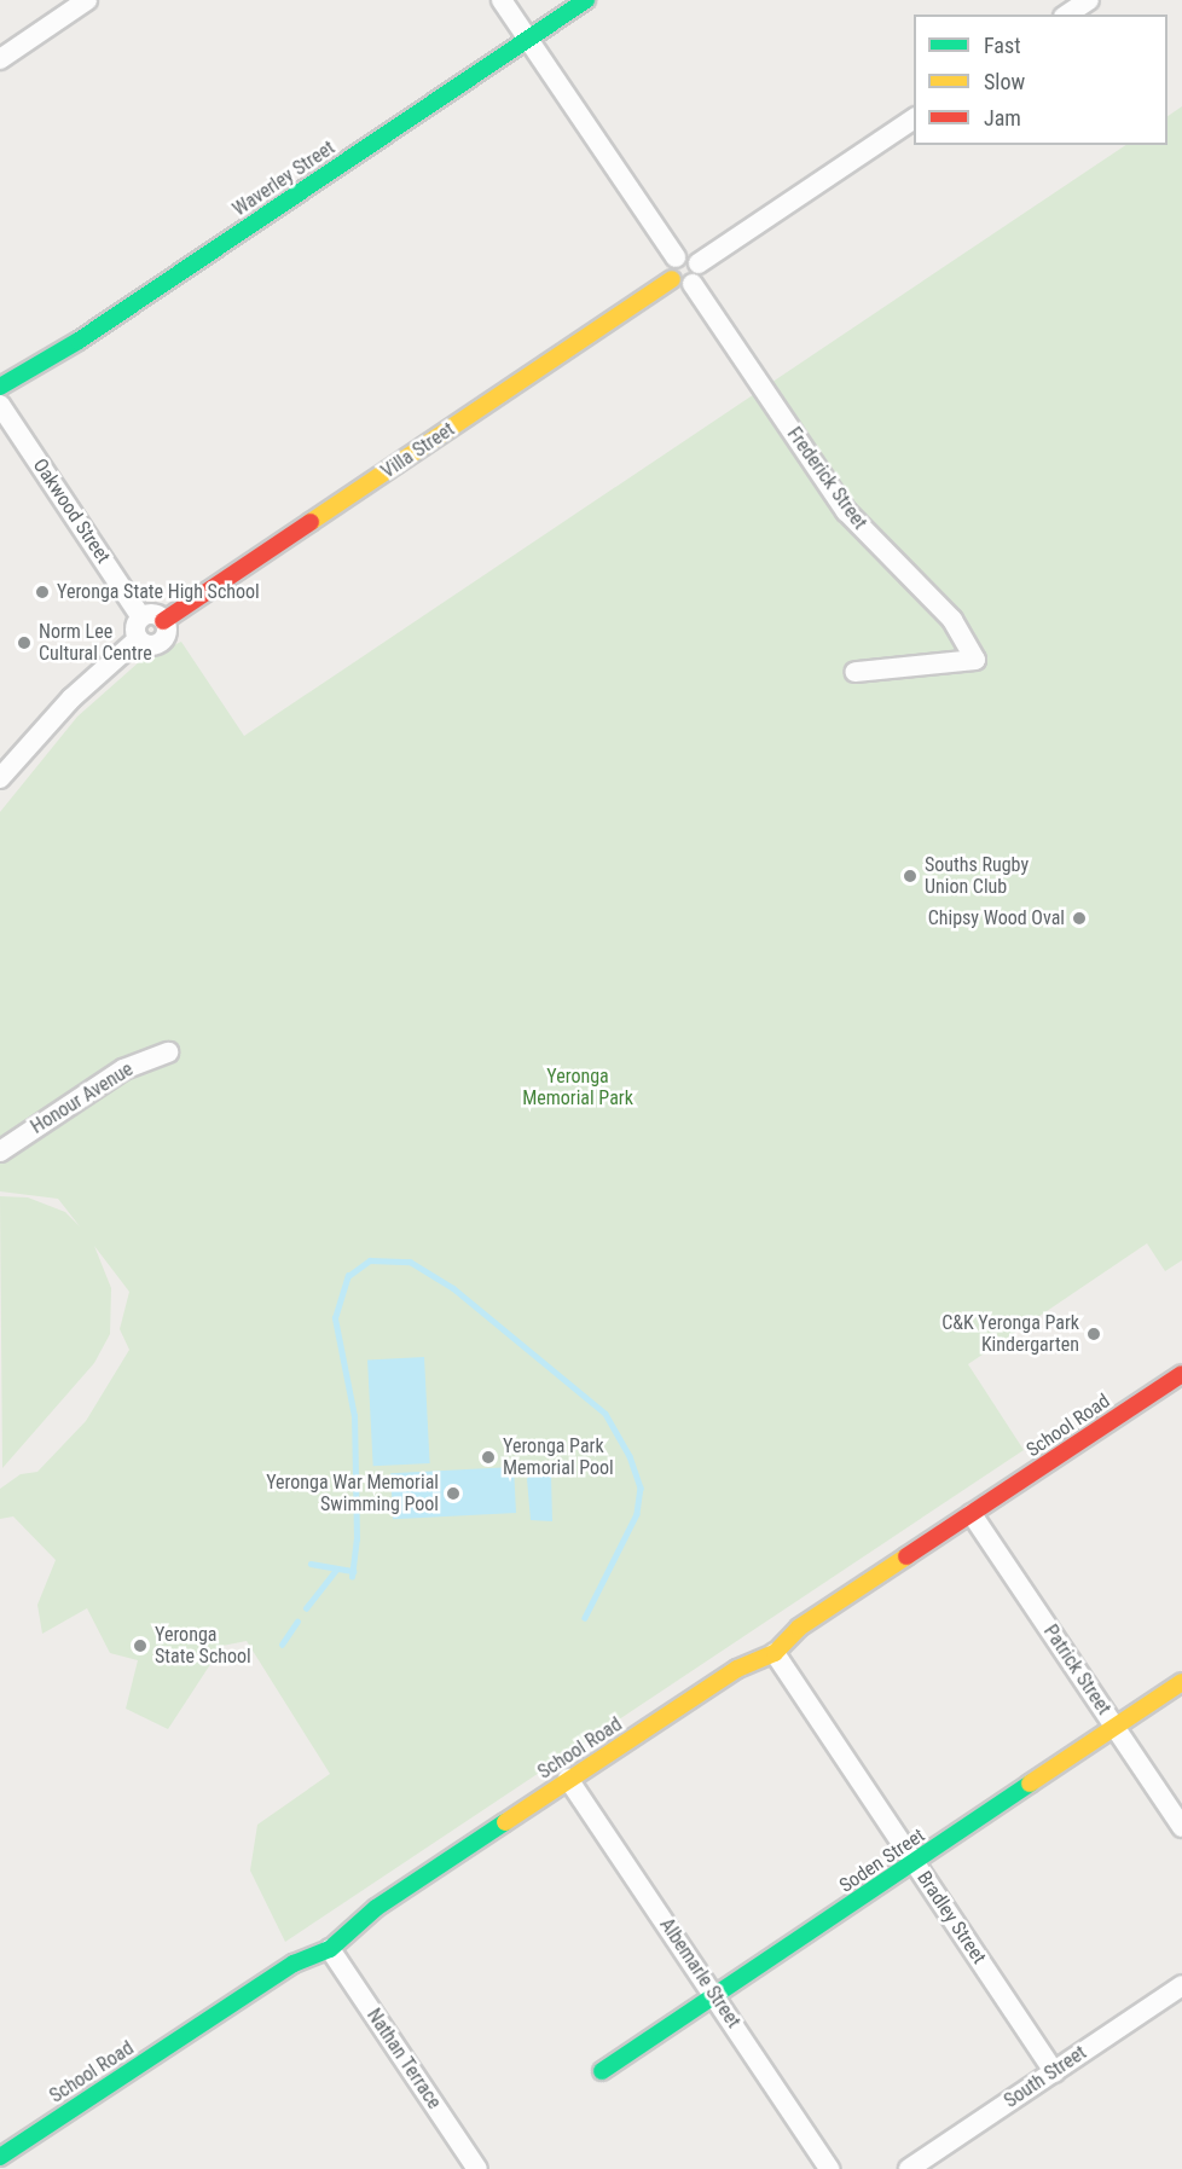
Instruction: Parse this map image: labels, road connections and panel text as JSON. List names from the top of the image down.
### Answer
{
  "streets": {
    "street": [
      "Waverley Street",
      "Villa Street",
      "Frederick Street",
      "Oakwood Street",
      "Honour Avenue",
      "School Road",
      "Patrick Street",
      "Soden Street",
      "Bradley Street",
      "Albemarle Street",
      "Nathan Terrace",
      "South Street"
    ]
  },
  "crossings": [
    ["Villa Street", "Frederick Street"],
    ["Villa Street", "Oakwood Street"],
    ["School Road", "Patrick Street"],
    ["School Road", "Bradley Street"],
    ["School Road", "Albemarle Street"],
    ["School Road", "Nathan Terrace"],
    ["Patrick Street", "Soden Street"],
    ["Soden Street", "Bradley Street"],
    ["Soden Street", "Albemarle Street"],
    ["Bradley Street", "South Street"]
  ],
  "parks": ["Yeronga Memorial Park"],
  "places": [
    "Yeronga State High School",
    "Norm Lee Cultural Centre",
    "Souths Rugby Union Club",
    "Chipsy Wood Oval",
    "C&K Yeronga Park Kindergarten",
    "Yeronga Park Memorial Pool",
    "Yeronga War Memorial Swimming Pool",
    "Yeronga State School"
  ],
  "legend": ["Fast", "Slow", "Jam"]
}
